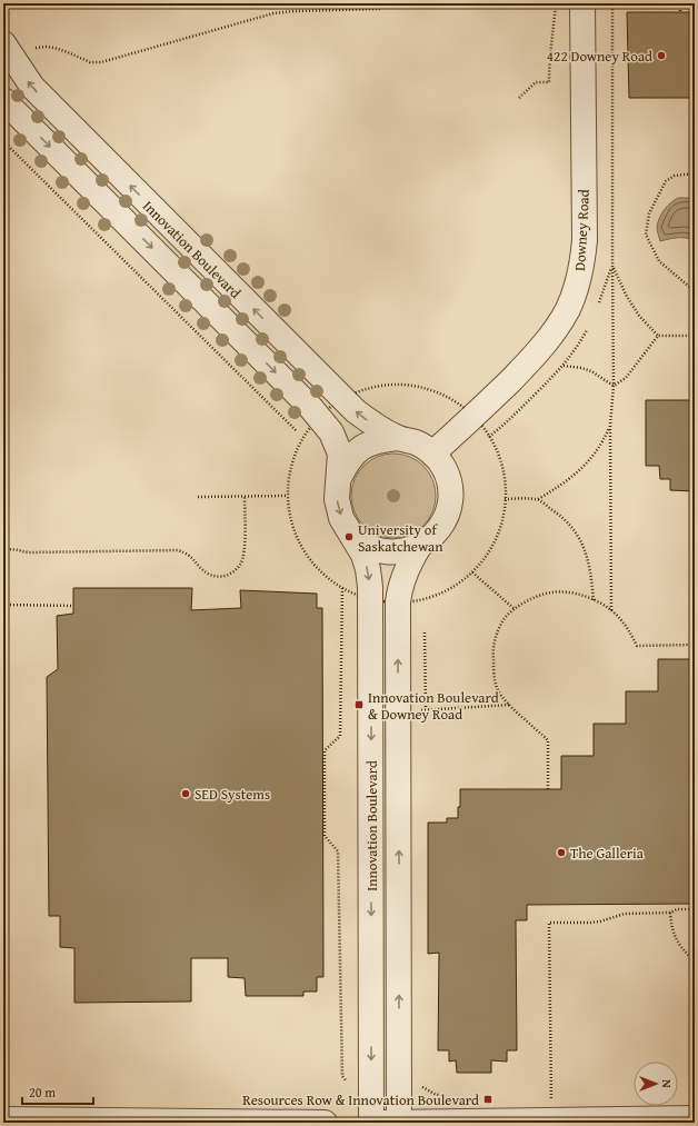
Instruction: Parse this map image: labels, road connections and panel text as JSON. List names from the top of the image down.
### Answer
{
  "streets": {
    "street": ["Downey Road", "Innovation Boulevard"]
  },
  "crossings": [
    ["Downey Road", "Innovation Boulevard"]
  ],
  "places": {
    "other": [
      "422 Downey Road",
      "University of Saskatchewan",
      "SED Systems",
      "The Galleria"
    ],
    "transit": ["Innovation Boulevard & Downey Road", "Resources Row & Innovation Boulevard"]
  },
  "scale_bar": "20 m",
  "north": "right"
}
